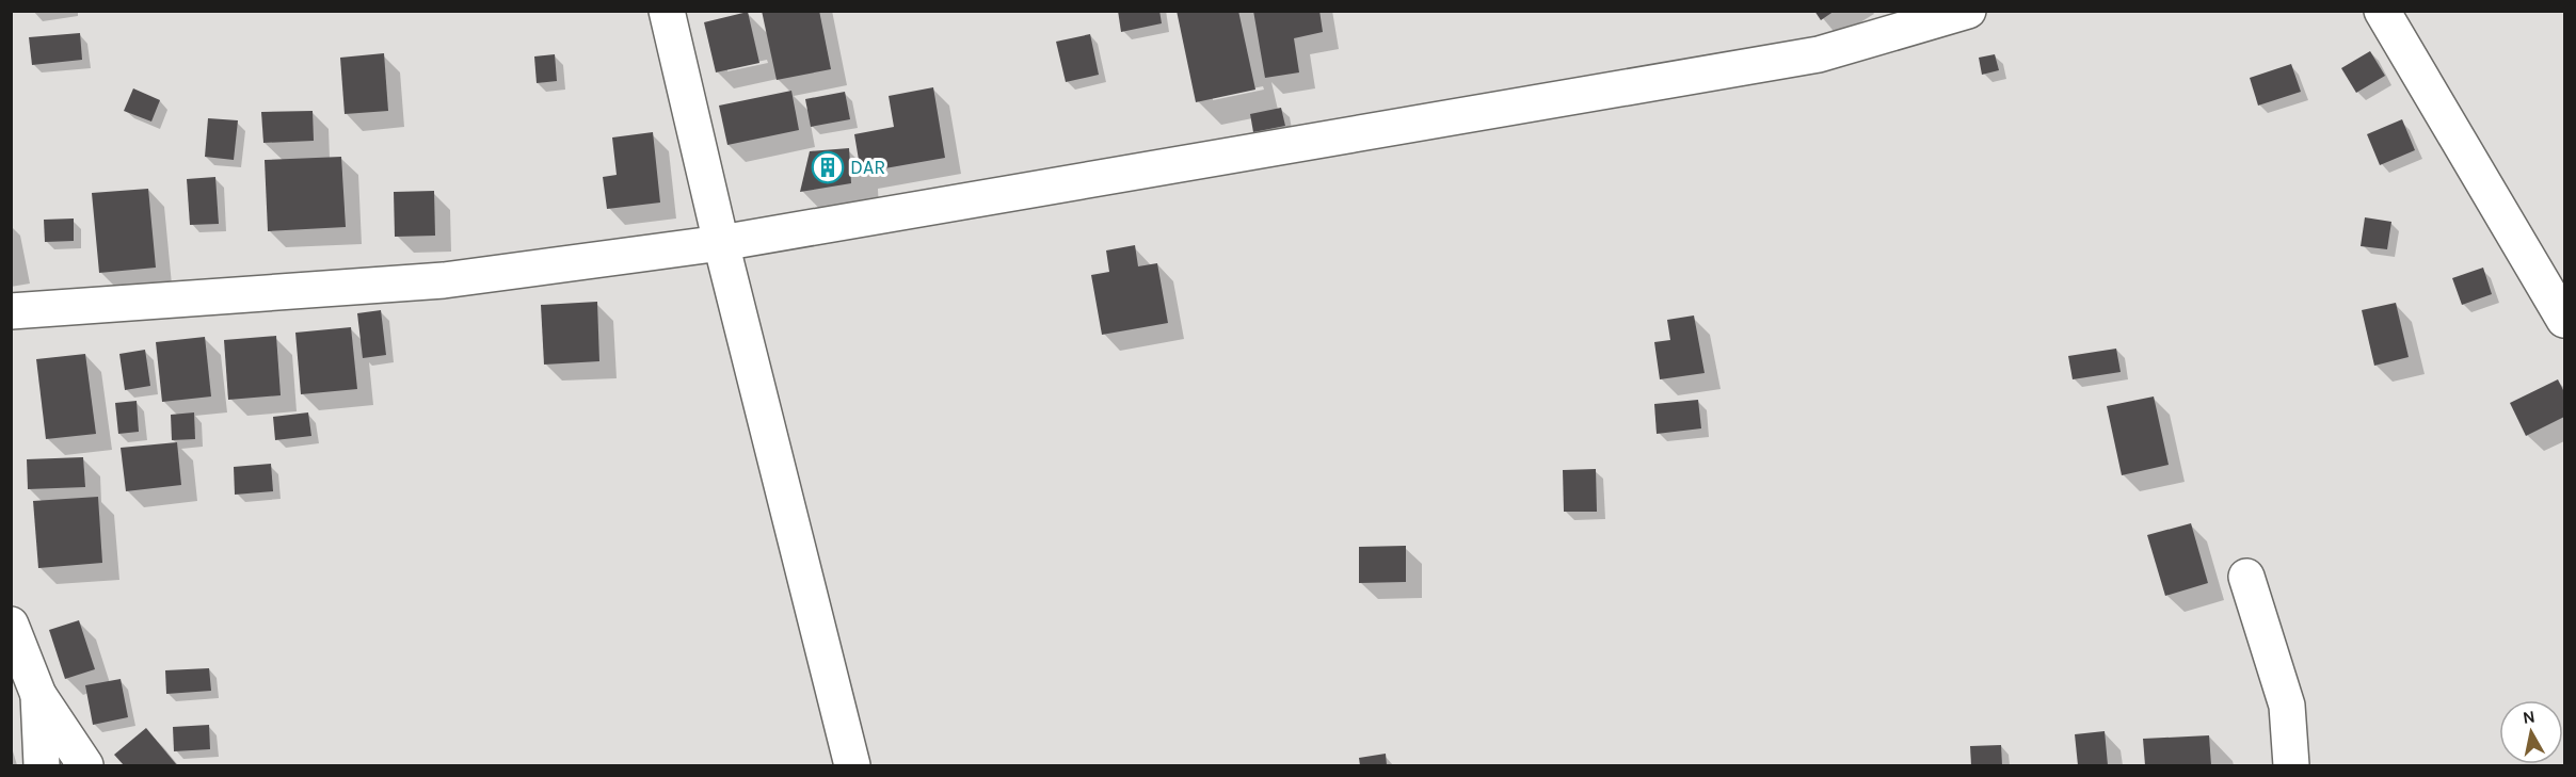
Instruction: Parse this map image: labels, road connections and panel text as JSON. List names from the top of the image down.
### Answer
{
  "places": {
    "building": ["DAR"]
  },
  "north": "top"
}
